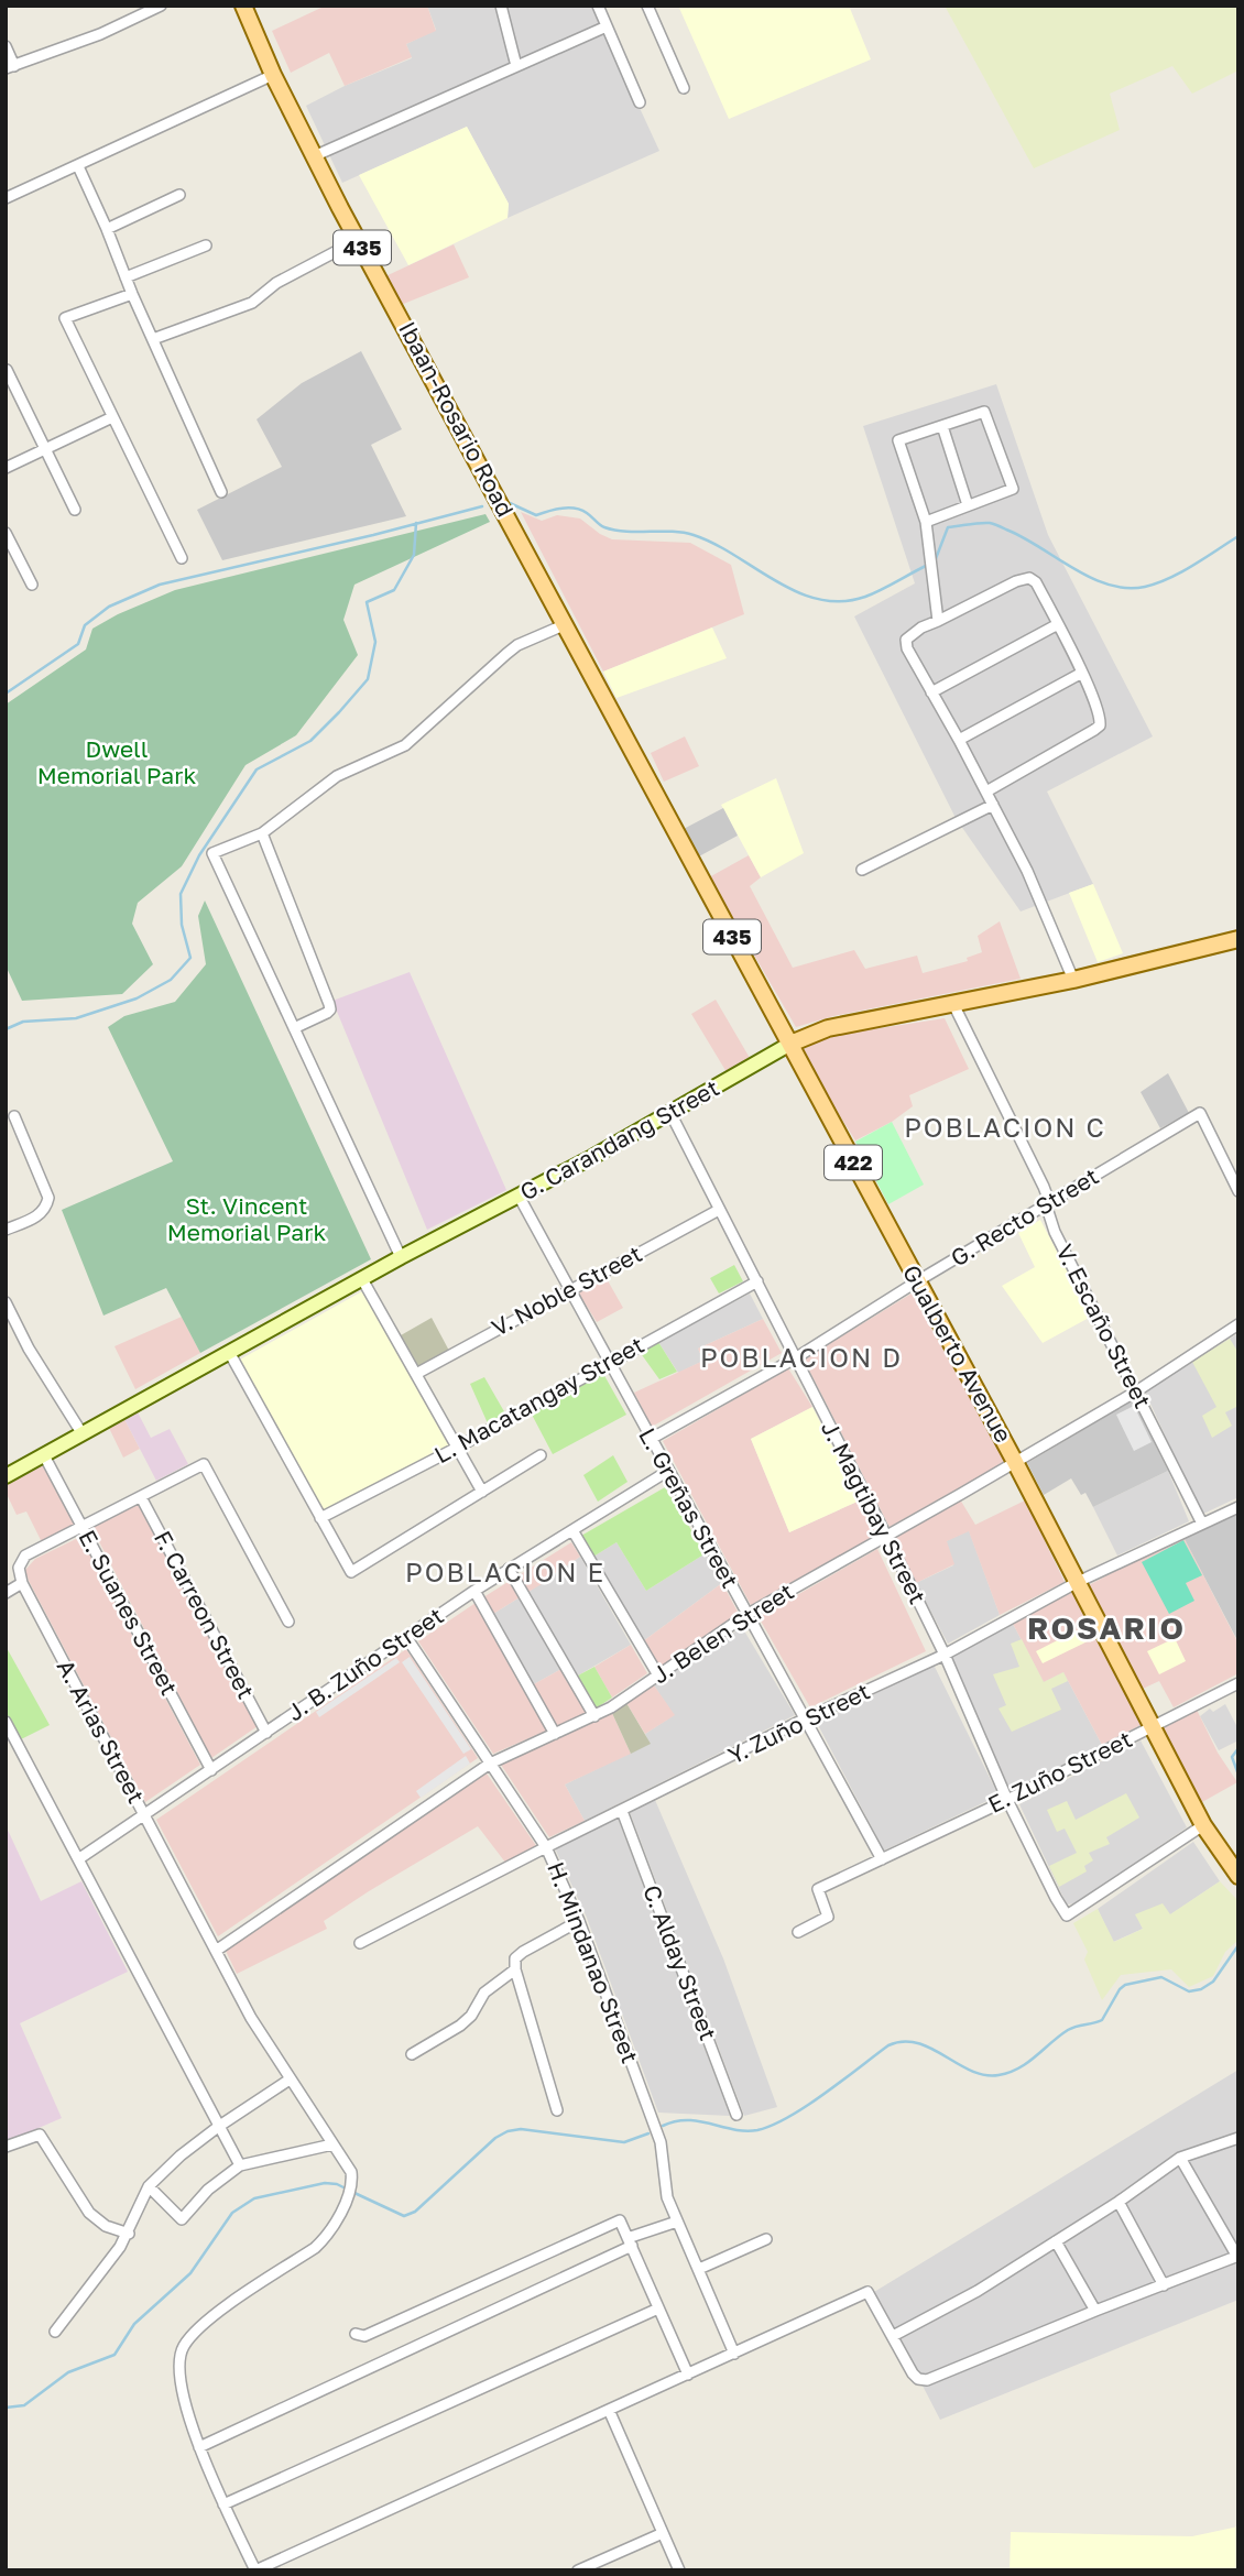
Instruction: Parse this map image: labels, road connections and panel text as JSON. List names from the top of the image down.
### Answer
{
  "streets": {
    "main road": [
      "435",
      "Ibaan-Rosario Road",
      "G. Carandang Street",
      "422",
      "Gualberto Avenue"
    ],
    "street": [
      "G. Recto Street",
      "V. Noble Street",
      "V. Escaño Street",
      "L. Macatangay Street",
      "L. Greñas Street",
      "J. Magtibay Street",
      "E. Suanes Street",
      "F. Carreon Street",
      "J. Belen Street",
      "J. B. Zuño Street",
      "Y. Zuño Street",
      "A. Arias Street",
      "E. Zuño Street",
      "H. Mindanao Street",
      "C. Alday Street"
    ]
  },
  "crossings": [
    ["Ibaan-Rosario Road", "Gualberto Avenue"],
    ["G. Carandang Street", "V. Escaño Street"],
    ["G. Carandang Street", "Gualberto Avenue"],
    ["G. Carandang Street", "L. Greñas Street"],
    ["G. Carandang Street", "J. Magtibay Street"],
    ["G. Carandang Street", "E. Suanes Street"],
    ["G. Recto Street", "V. Escaño Street"],
    ["G. Recto Street", "Gualberto Avenue"],
    ["G. Recto Street", "L. Greñas Street"],
    ["G. Recto Street", "J. Magtibay Street"],
    ["V. Noble Street", "L. Greñas Street"],
    ["V. Noble Street", "J. Magtibay Street"],
    ["V. Escaño Street", "J. Belen Street"],
    ["V. Escaño Street", "Y. Zuño Street"],
    ["Gualberto Avenue", "J. Magtibay Street"],
    ["Gualberto Avenue", "J. Belen Street"],
    ["Gualberto Avenue", "Y. Zuño Street"],
    ["Gualberto Avenue", "E. Zuño Street"],
    ["L. Macatangay Street", "L. Greñas Street"],
    ["L. Macatangay Street", "J. Magtibay Street"],
    ["L. Greñas Street", "J. Belen Street"],
    ["L. Greñas Street", "J. B. Zuño Street"],
    ["L. Greñas Street", "Y. Zuño Street"],
    ["L. Greñas Street", "E. Zuño Street"],
    ["J. Magtibay Street", "J. Belen Street"],
    ["J. Magtibay Street", "Y. Zuño Street"],
    ["J. Magtibay Street", "E. Zuño Street"],
    ["E. Suanes Street", "J. B. Zuño Street"],
    ["F. Carreon Street", "J. B. Zuño Street"],
    ["J. Belen Street", "A. Arias Street"],
    ["J. Belen Street", "H. Mindanao Street"],
    ["J. B. Zuño Street", "A. Arias Street"],
    ["J. B. Zuño Street", "H. Mindanao Street"],
    ["Y. Zuño Street", "H. Mindanao Street"],
    ["Y. Zuño Street", "C. Alday Street"]
  ],
  "districts": [
    "POBLACION C",
    "POBLACION D",
    "POBLACION E",
    "ROSARIO"
  ],
  "parks": ["Dwell Memorial Park", "St. Vincent Memorial Park"]
}
